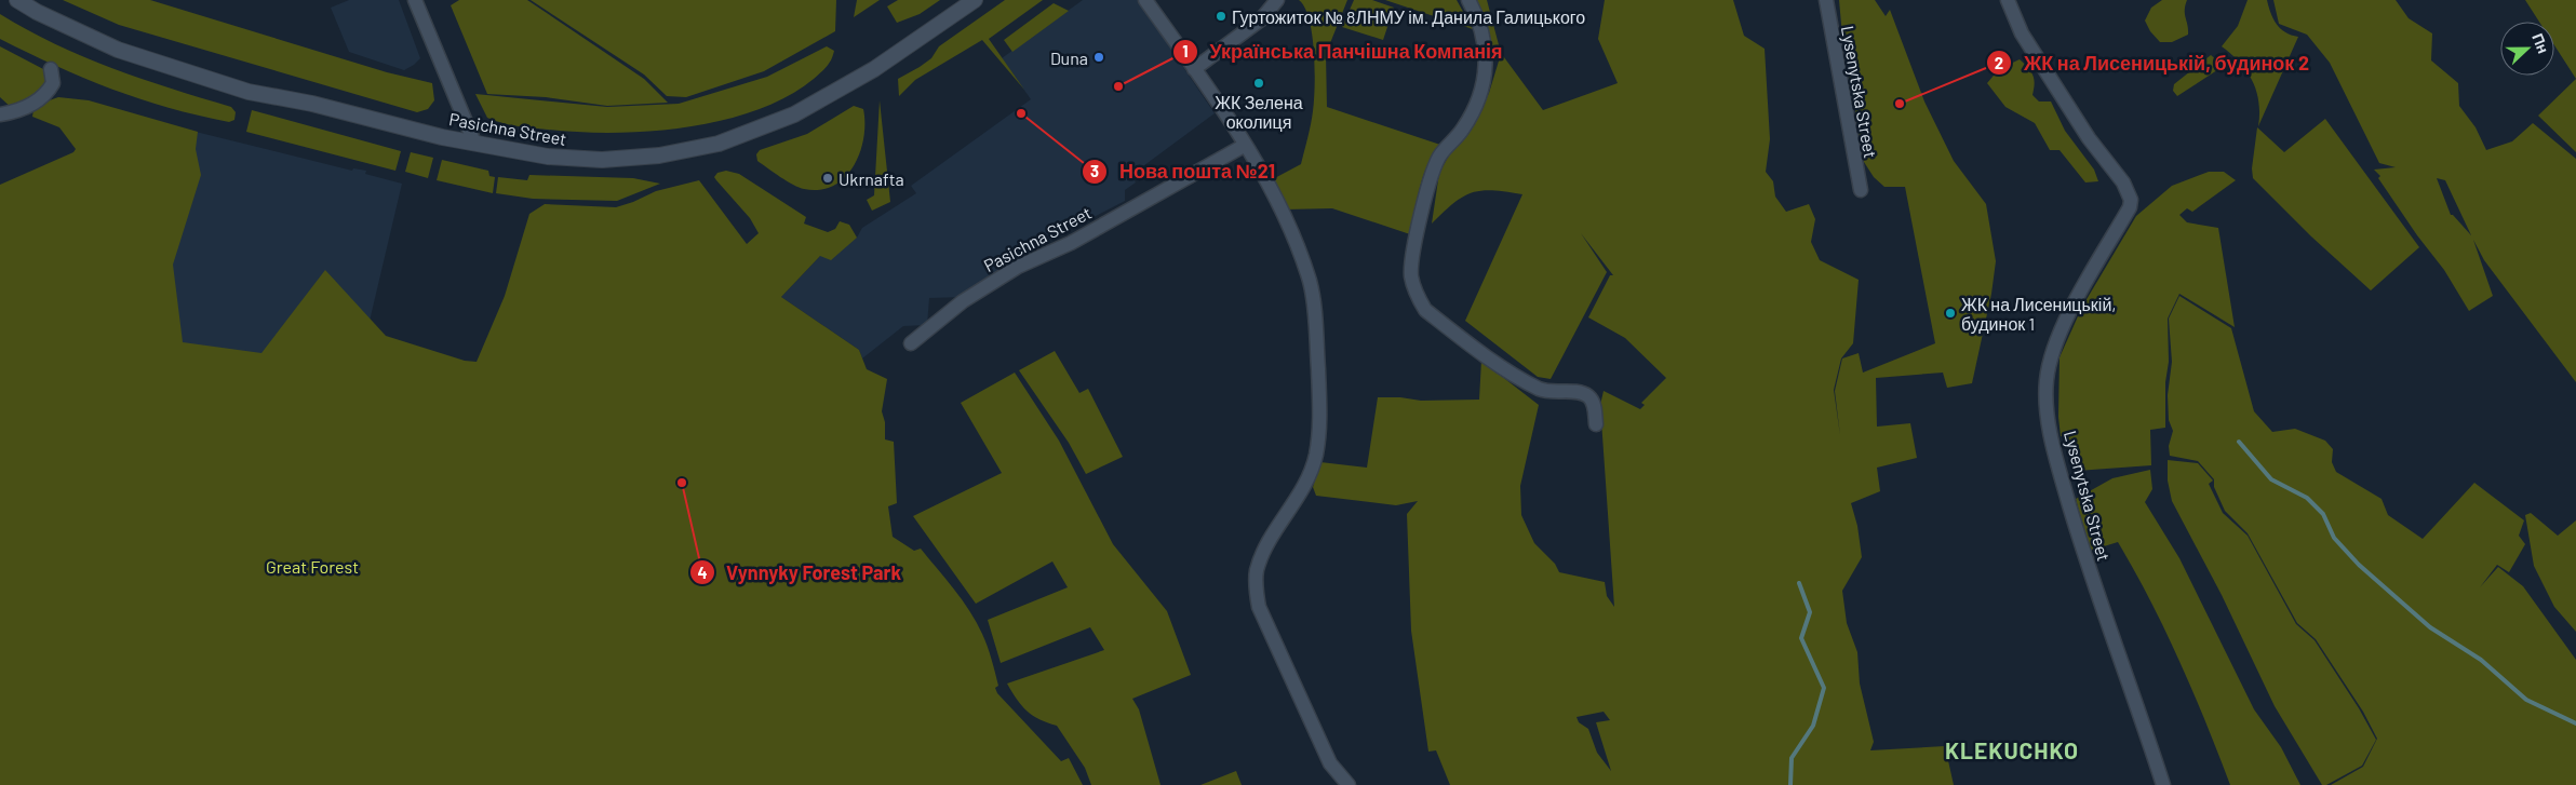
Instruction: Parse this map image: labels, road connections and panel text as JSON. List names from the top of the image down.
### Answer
{
  "streets": {
    "main road": ["Pasichna Street"],
    "street": ["Lysenytska Street"]
  },
  "districts": ["KLEKUCHKO"],
  "parks": ["Great Forest"],
  "places": [
    "Гуртожиток № 8ЛНМУ ім. Данила Галицького",
    "Duna",
    "ЖК Зелена околиця",
    "Українська Панчішна Компанія",
    "ЖК на Лисеницькій, будинок 2",
    "Нова пошта №21",
    "Ukrnafta",
    "ЖК на Лисеницькій, будинок 1",
    "Vynnyky Forest Park"
  ],
  "north": "right"
}
